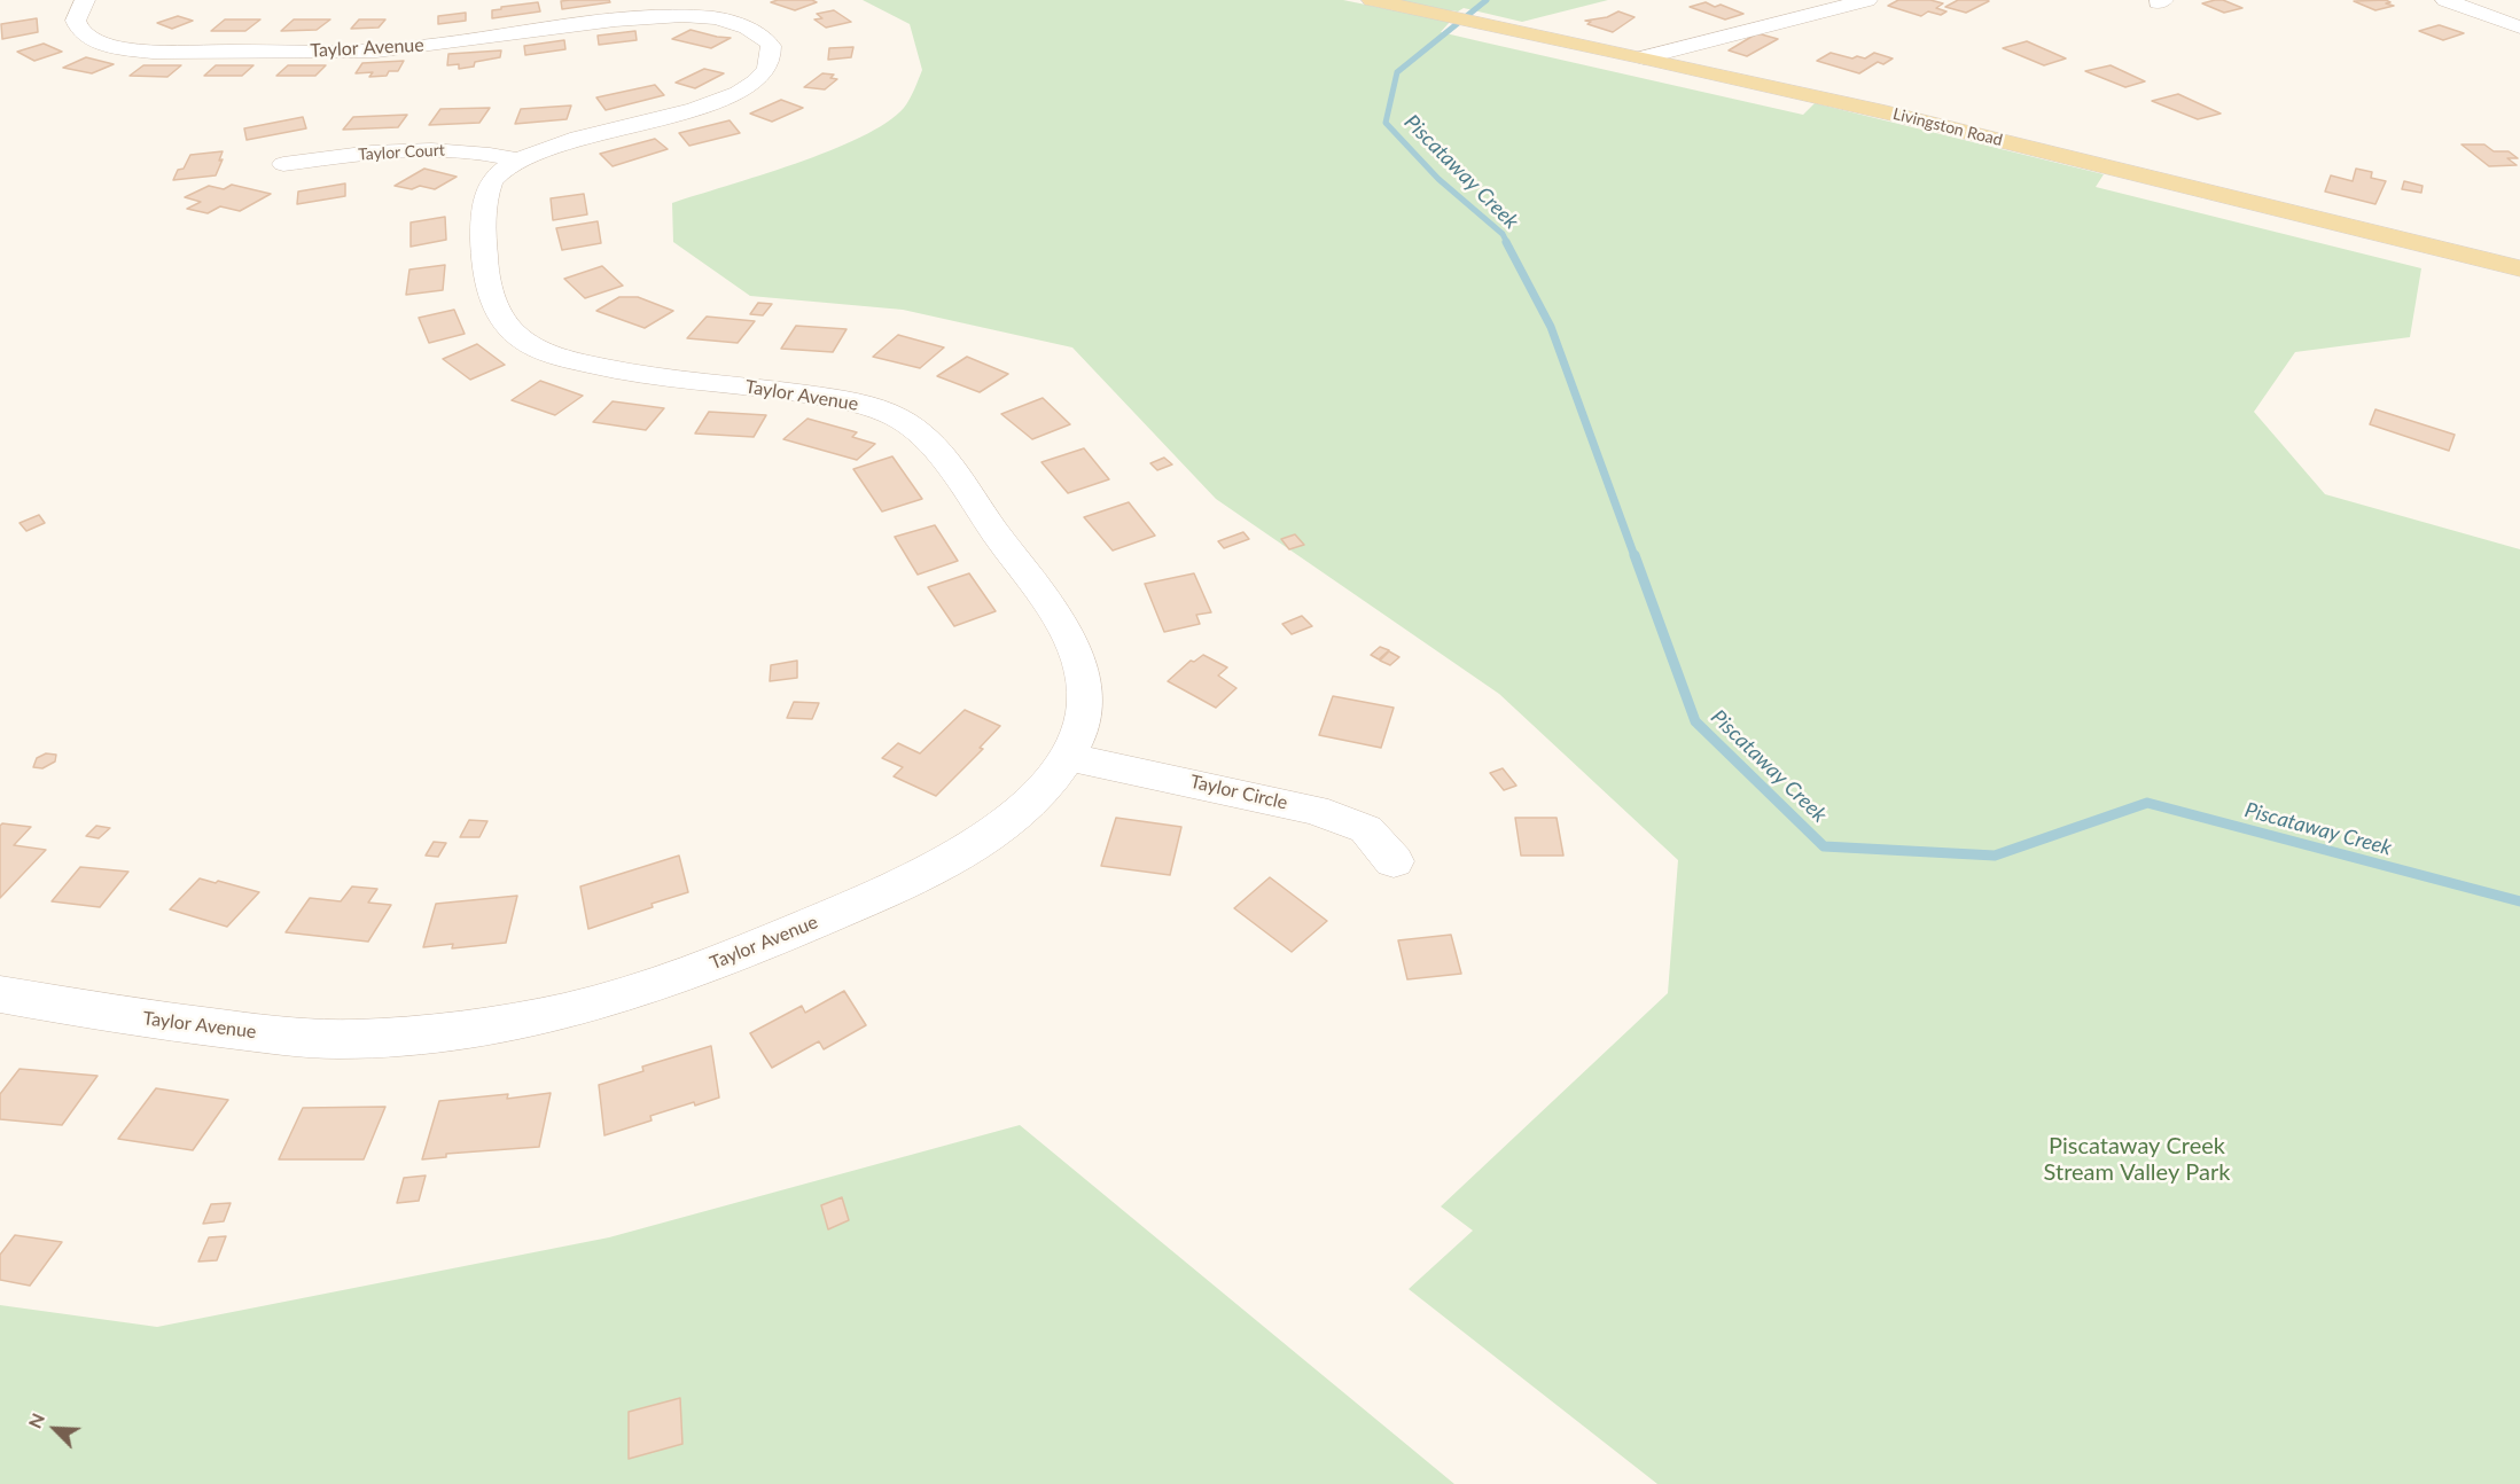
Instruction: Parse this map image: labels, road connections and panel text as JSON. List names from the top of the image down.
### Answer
{
  "streets": {
    "main road": ["Livingston Road"],
    "street": ["Taylor Avenue", "Taylor Court", "Taylor Circle"]
  },
  "crossings": [
    ["Taylor Avenue", "Taylor Court"],
    ["Taylor Avenue", "Taylor Circle"]
  ],
  "water": ["Piscataway Creek"],
  "parks": ["Piscataway Creek Stream Valley Park"],
  "north": "top left"
}
